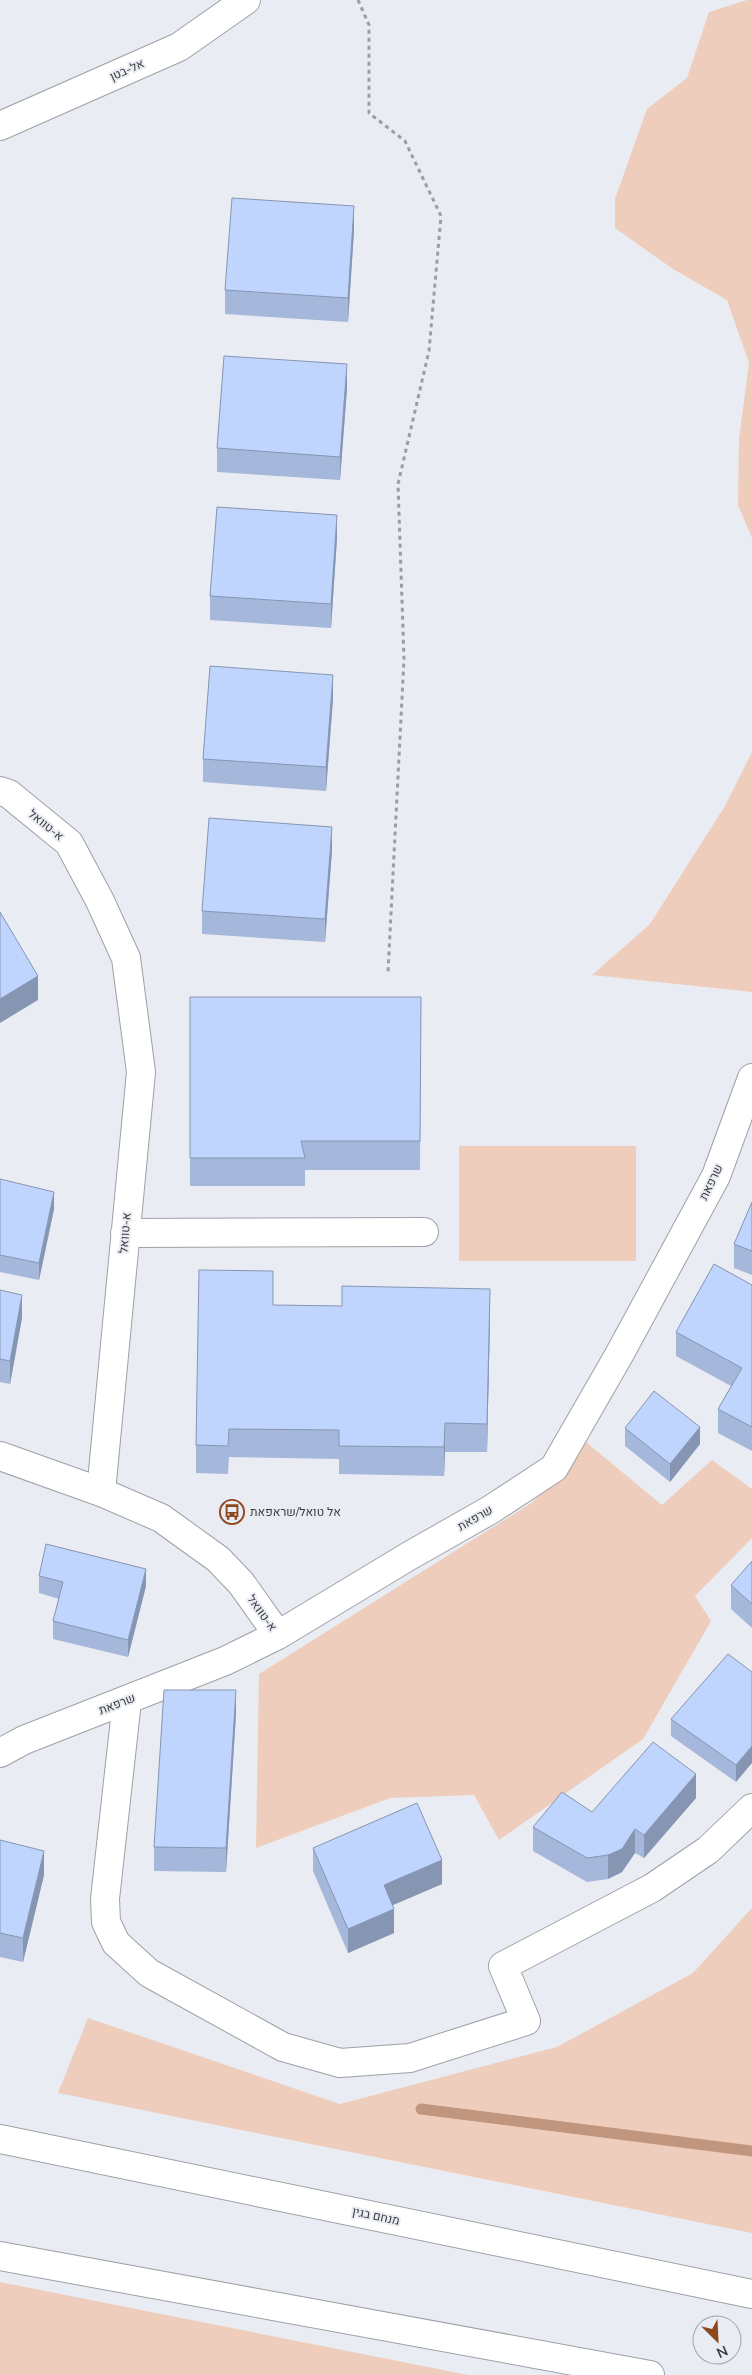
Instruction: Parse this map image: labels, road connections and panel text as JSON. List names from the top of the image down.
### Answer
{
  "streets": {
    "main road": [
      "אל-בטן",
      "א-טוואל",
      "שרפאת",
      "מנחם בגין"
    ]
  },
  "crossings": [
    ["א-טוואל", "שרפאת"]
  ],
  "places": {
    "bus stop": ["אל טואל/שראפאת"]
  },
  "north": "bottom right"
}
